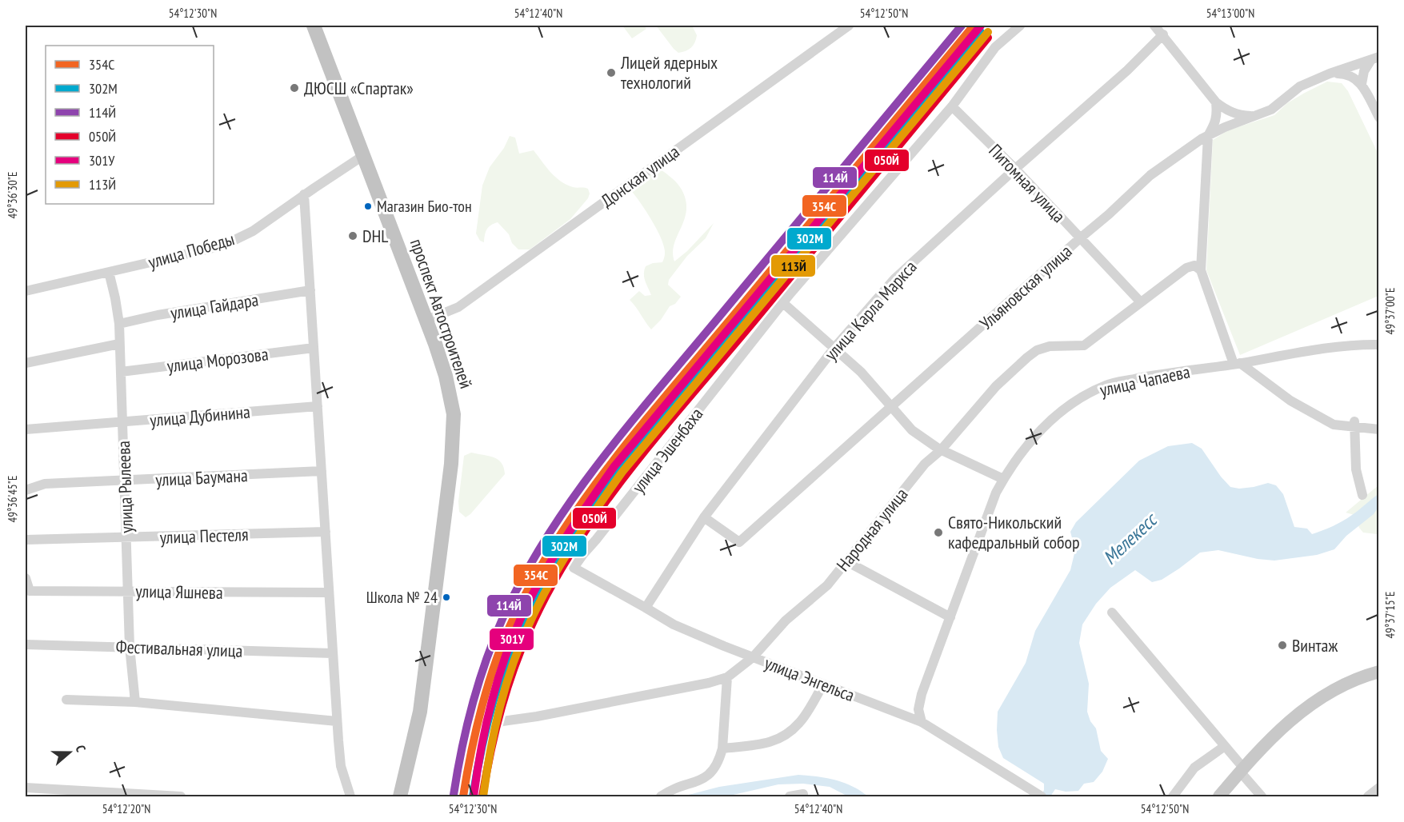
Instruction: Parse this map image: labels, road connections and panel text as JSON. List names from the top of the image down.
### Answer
{
  "streets": {
    "highway": ["проспект Автостроителей"],
    "street": [
      "Донская улица",
      "Питомная улица",
      "улица Победы",
      "Ульяновская улица",
      "улица Гайдара",
      "улица Карла Маркса",
      "улица Морозова",
      "улица Чапаева",
      "улица Дубинина",
      "улица Эшенбаха",
      "улица Баумана",
      "улица Рылеева",
      "Народная улица",
      "улица Пестеля",
      "улица Яшнева",
      "Фестивальная улица",
      "улица Энгельса"
    ]
  },
  "crossings": [
    ["Донская улица", "проспект Автостроителей"],
    ["Питомная улица", "Ульяновская улица"],
    ["Питомная улица", "улица Карла Маркса"],
    ["Питомная улица", "улица Эшенбаха"],
    ["Питомная улица", "Народная улица"],
    ["улица Победы", "проспект Автостроителей"],
    ["улица Победы", "улица Рылеева"],
    ["Ульяновская улица", "улица Карла Маркса"],
    ["улица Гайдара", "улица Рылеева"],
    ["улица Карла Маркса", "улица Энгельса"],
    ["улица Морозова", "улица Рылеева"],
    ["улица Чапаева", "улица Энгельса"],
    ["улица Дубинина", "улица Рылеева"],
    ["улица Эшенбаха", "улица Энгельса"],
    ["улица Баумана", "улица Рылеева"],
    ["улица Рылеева", "улица Пестеля"],
    ["улица Рылеева", "улица Яшнева"],
    ["улица Рылеева", "Фестивальная улица"],
    ["Народная улица", "улица Энгельса"]
  ],
  "water": ["Мелекесс"],
  "places": [
    "Лицей ядерных технологий",
    "ДЮСШ «Спартак»",
    "Магазин Био-тон",
    "DHL",
    "Свято-Никольский кафедральный собор",
    "Школа № 24",
    "Винтаж"
  ],
  "lines": [
    "transit line 354С",
    "transit line 114Й",
    "transit line 301У",
    "transit line 302М",
    "transit line 113Й",
    "transit line 050Й"
  ],
  "legend": [
    "354С",
    "302М",
    "114Й",
    "050Й",
    "301У",
    "113Й"
  ],
  "north": "right",
  "coordinates": [
    "54°12'30\"N",
    "54°12'40\"N",
    "54°12'50\"N",
    "54°13'00\"N",
    "49°36'30\"E",
    "49°37'00\"E",
    "49°36'45\"E",
    "49°37'15\"E",
    "54°12'20\"N"
  ]
}
